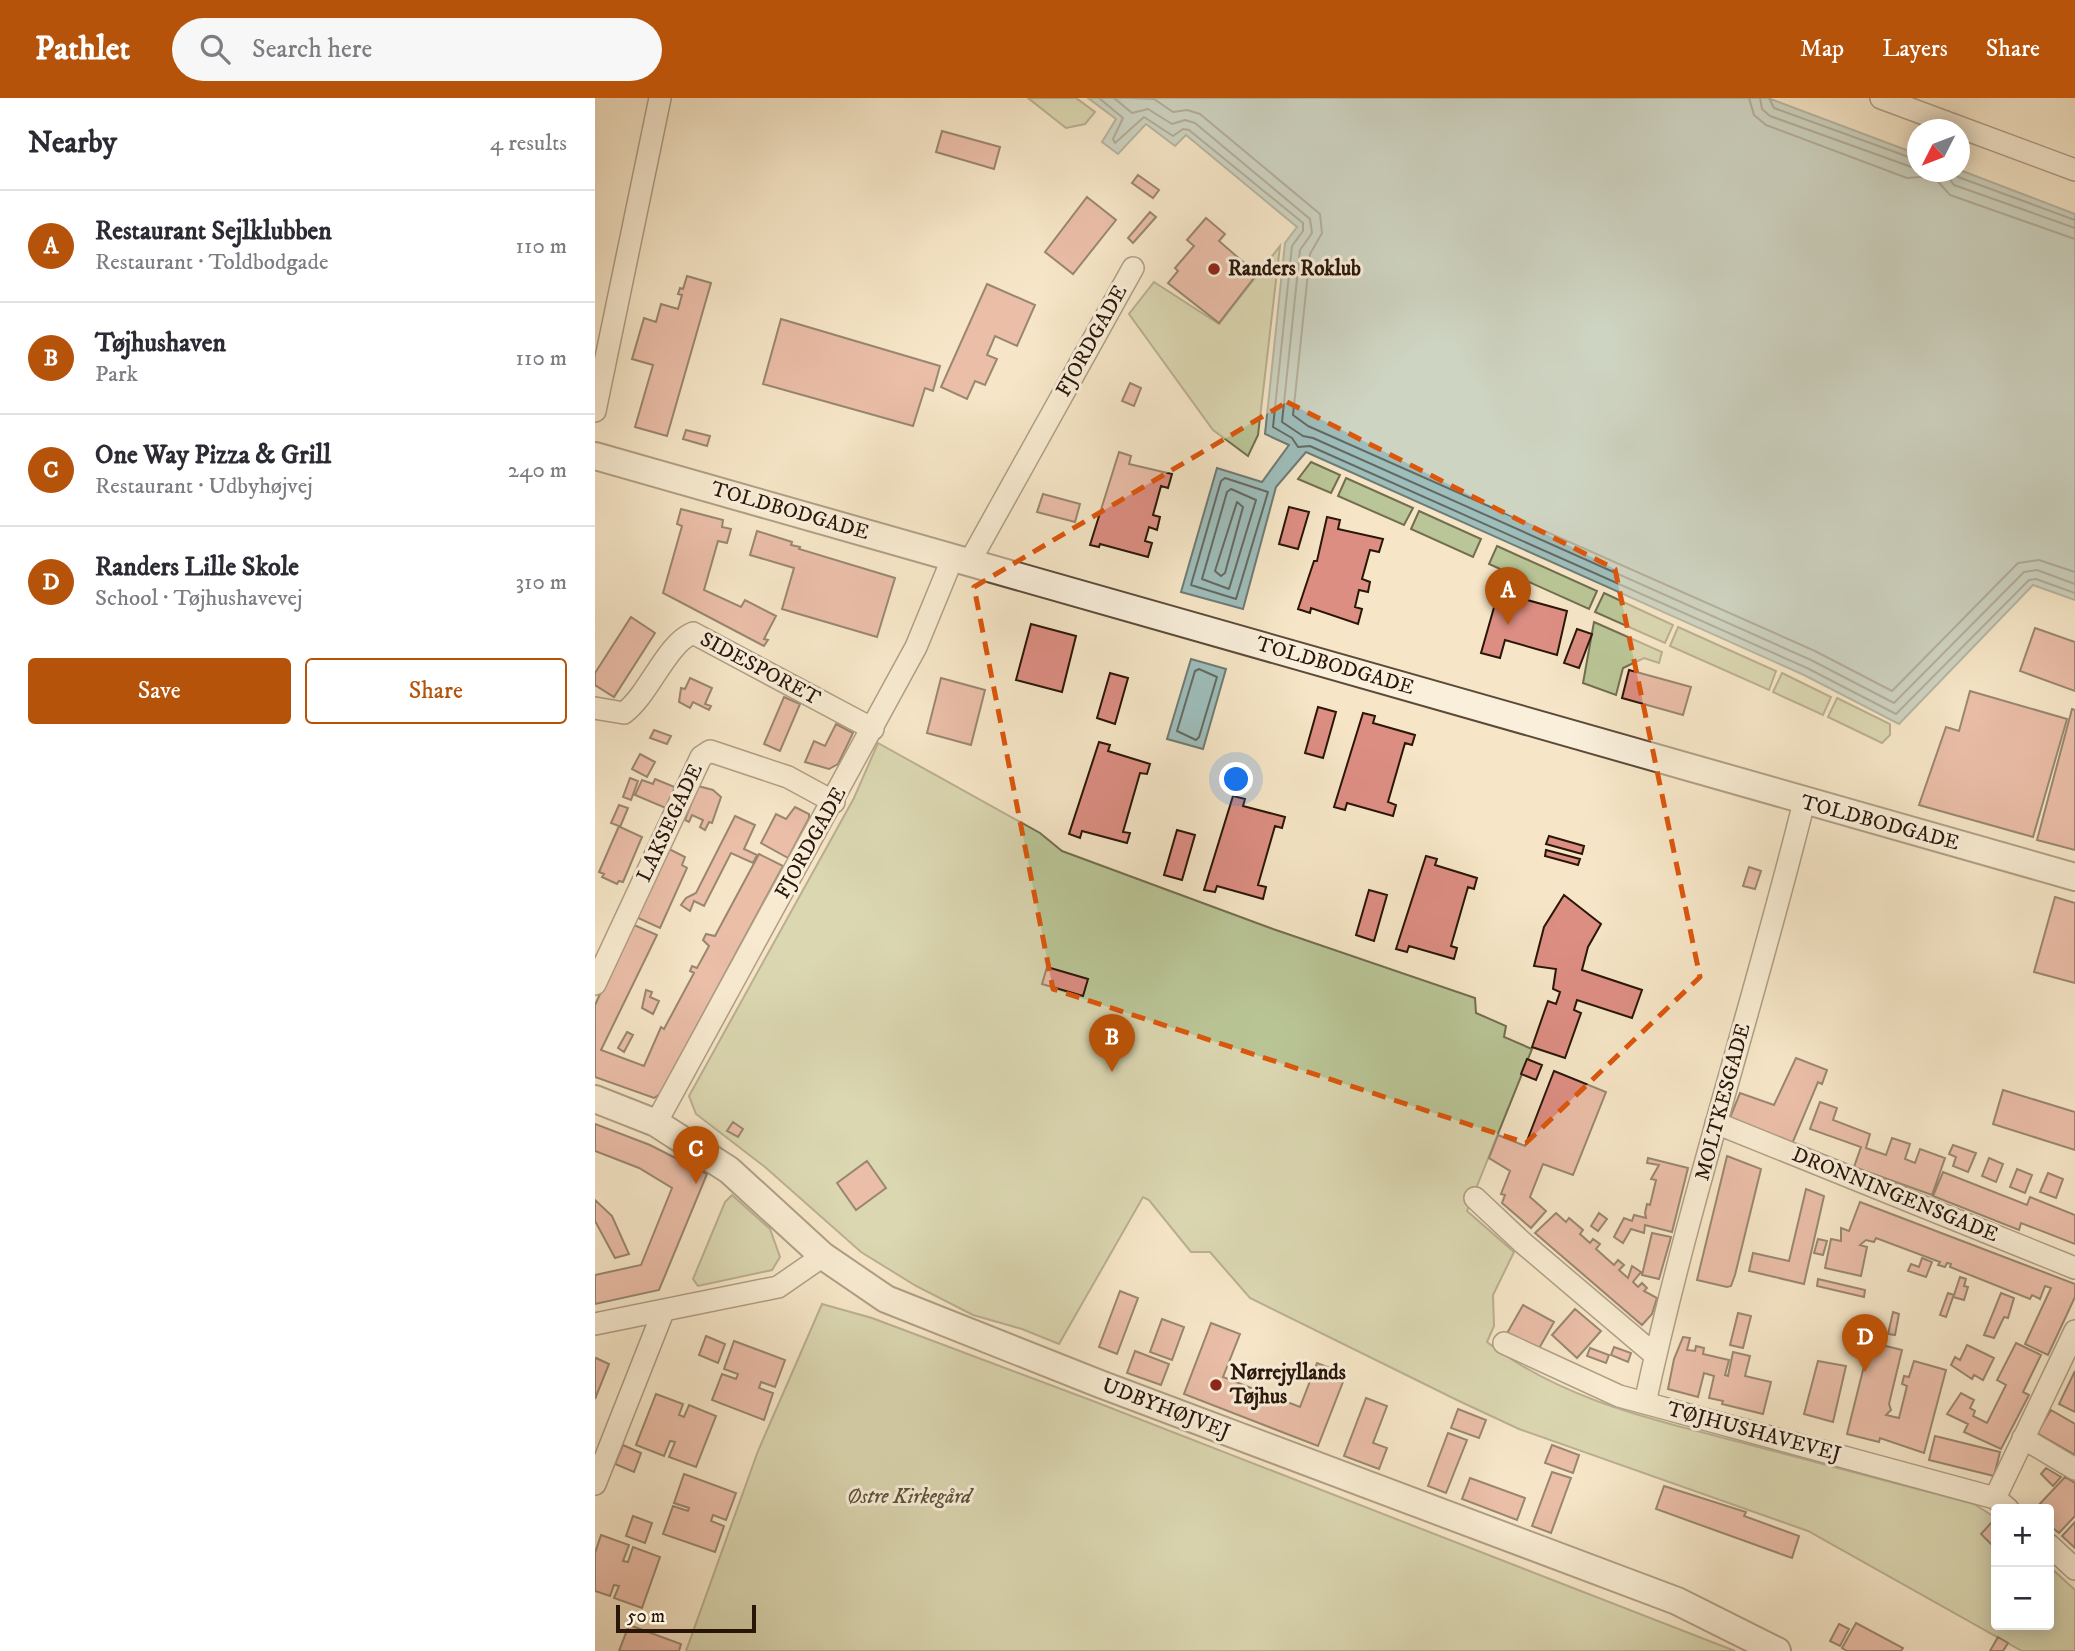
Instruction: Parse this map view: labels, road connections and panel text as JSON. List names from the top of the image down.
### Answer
{
  "streets": {
    "street": [
      "FJORDGADE",
      "TOLDBODGADE",
      "SIDESPORET",
      "LAKSEGADE",
      "MOLTKESGADE",
      "DRONNINGENSGADE",
      "UDBYHØJVEJ",
      "TØJHUSHAVEVEJ"
    ]
  },
  "crossings": [
    ["FJORDGADE", "TOLDBODGADE"],
    ["FJORDGADE", "SIDESPORET"],
    ["FJORDGADE", "LAKSEGADE"],
    ["FJORDGADE", "UDBYHØJVEJ"],
    ["TOLDBODGADE", "MOLTKESGADE"],
    ["MOLTKESGADE", "DRONNINGENSGADE"],
    ["MOLTKESGADE", "TØJHUSHAVEVEJ"]
  ],
  "parks": ["Østre Kirkegård"],
  "places": ["Randers Roklub", "Nørrejyllands Tøjhus"],
  "scale_bar": "50 m",
  "north": "bottom left",
  "page": {
    "header": "Pathlet",
    "search": "Search here",
    "nav": ["Map", "Layers", "Share"],
    "heading": ["Nearby", "4 results"],
    "list": [
      {
        "mark": "A",
        "name": "Restaurant Sejlklubben",
        "note": "Restaurant · Toldbodgade",
        "value": "110 m"
      },
      {
        "mark": "B",
        "name": "Tøjhushaven",
        "note": "Park",
        "value": "110 m"
      },
      {
        "mark": "C",
        "name": "One Way Pizza & Grill",
        "note": "Restaurant · Udbyhøjvej",
        "value": "240 m"
      },
      {
        "mark": "D",
        "name": "Randers Lille Skole",
        "note": "School · Tøjhushavevej",
        "value": "310 m"
      }
    ],
    "pins": [
      "A",
      "B",
      "C",
      "D"
    ],
    "buttons": ["Save", "Share"],
    "map_buttons": ["+", "−"],
    "scale": "50 m"
  }
}
